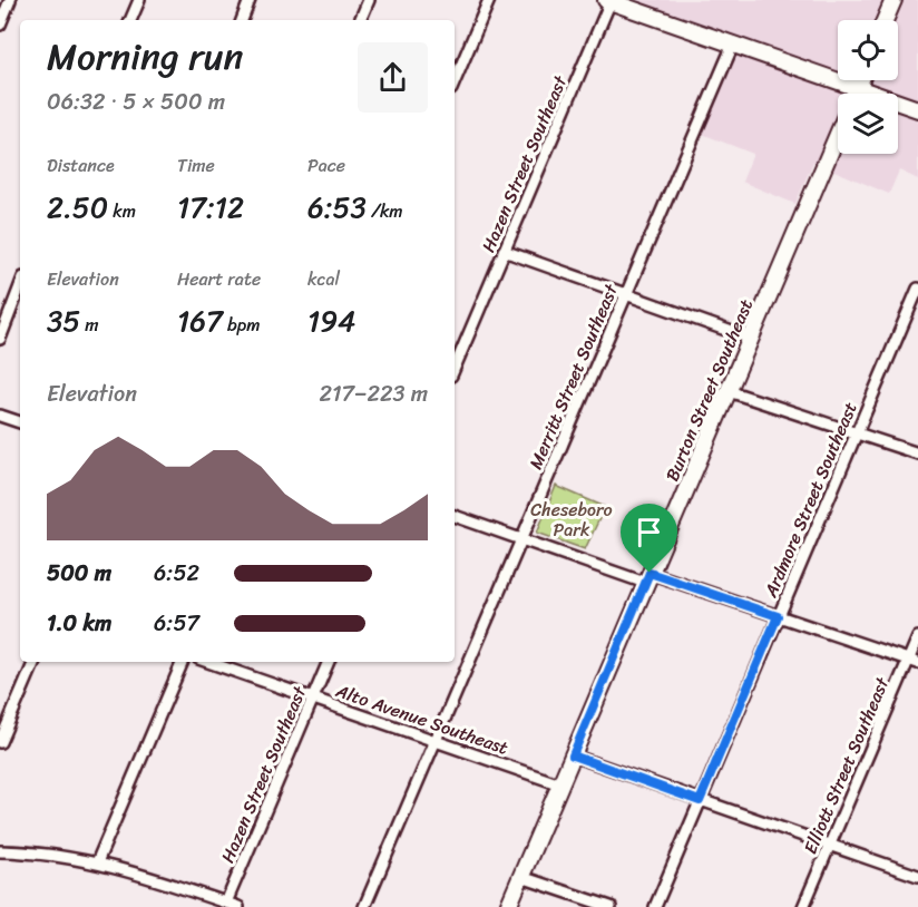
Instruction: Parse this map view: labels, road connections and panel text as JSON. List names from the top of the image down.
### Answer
{
  "streets": {
    "main road": ["Burton Street Southeast"],
    "street": [
      "Hazen Street Southeast",
      "Merritt Street Southeast",
      "Ardmore Street Southeast",
      "Alto Avenue Southeast",
      "Elliott Street Southeast"
    ]
  },
  "crossings": [
    ["Hazen Street Southeast", "Alto Avenue Southeast"],
    ["Merritt Street Southeast", "Alto Avenue Southeast"],
    ["Burton Street Southeast", "Alto Avenue Southeast"]
  ],
  "parks": ["Cheseboro Park"],
  "page": {
    "heading": ["Morning run", "06:32 · 5 × 500 m"],
    "stats": [
      ["Distance", "2.50 km"],
      ["Time", "17:12"],
      ["Pace", "6:53 /km"],
      ["Elevation", "35 m"],
      ["Heart rate", "167 bpm"],
      ["kcal", "194"]
    ],
    "chart": ["Elevation", "217–223 m"],
    "list": [
      {
        "name": "500 m",
        "note": "6:52"
      },
      {
        "name": "1.0 km",
        "note": "6:57"
      }
    ]
  }
}
